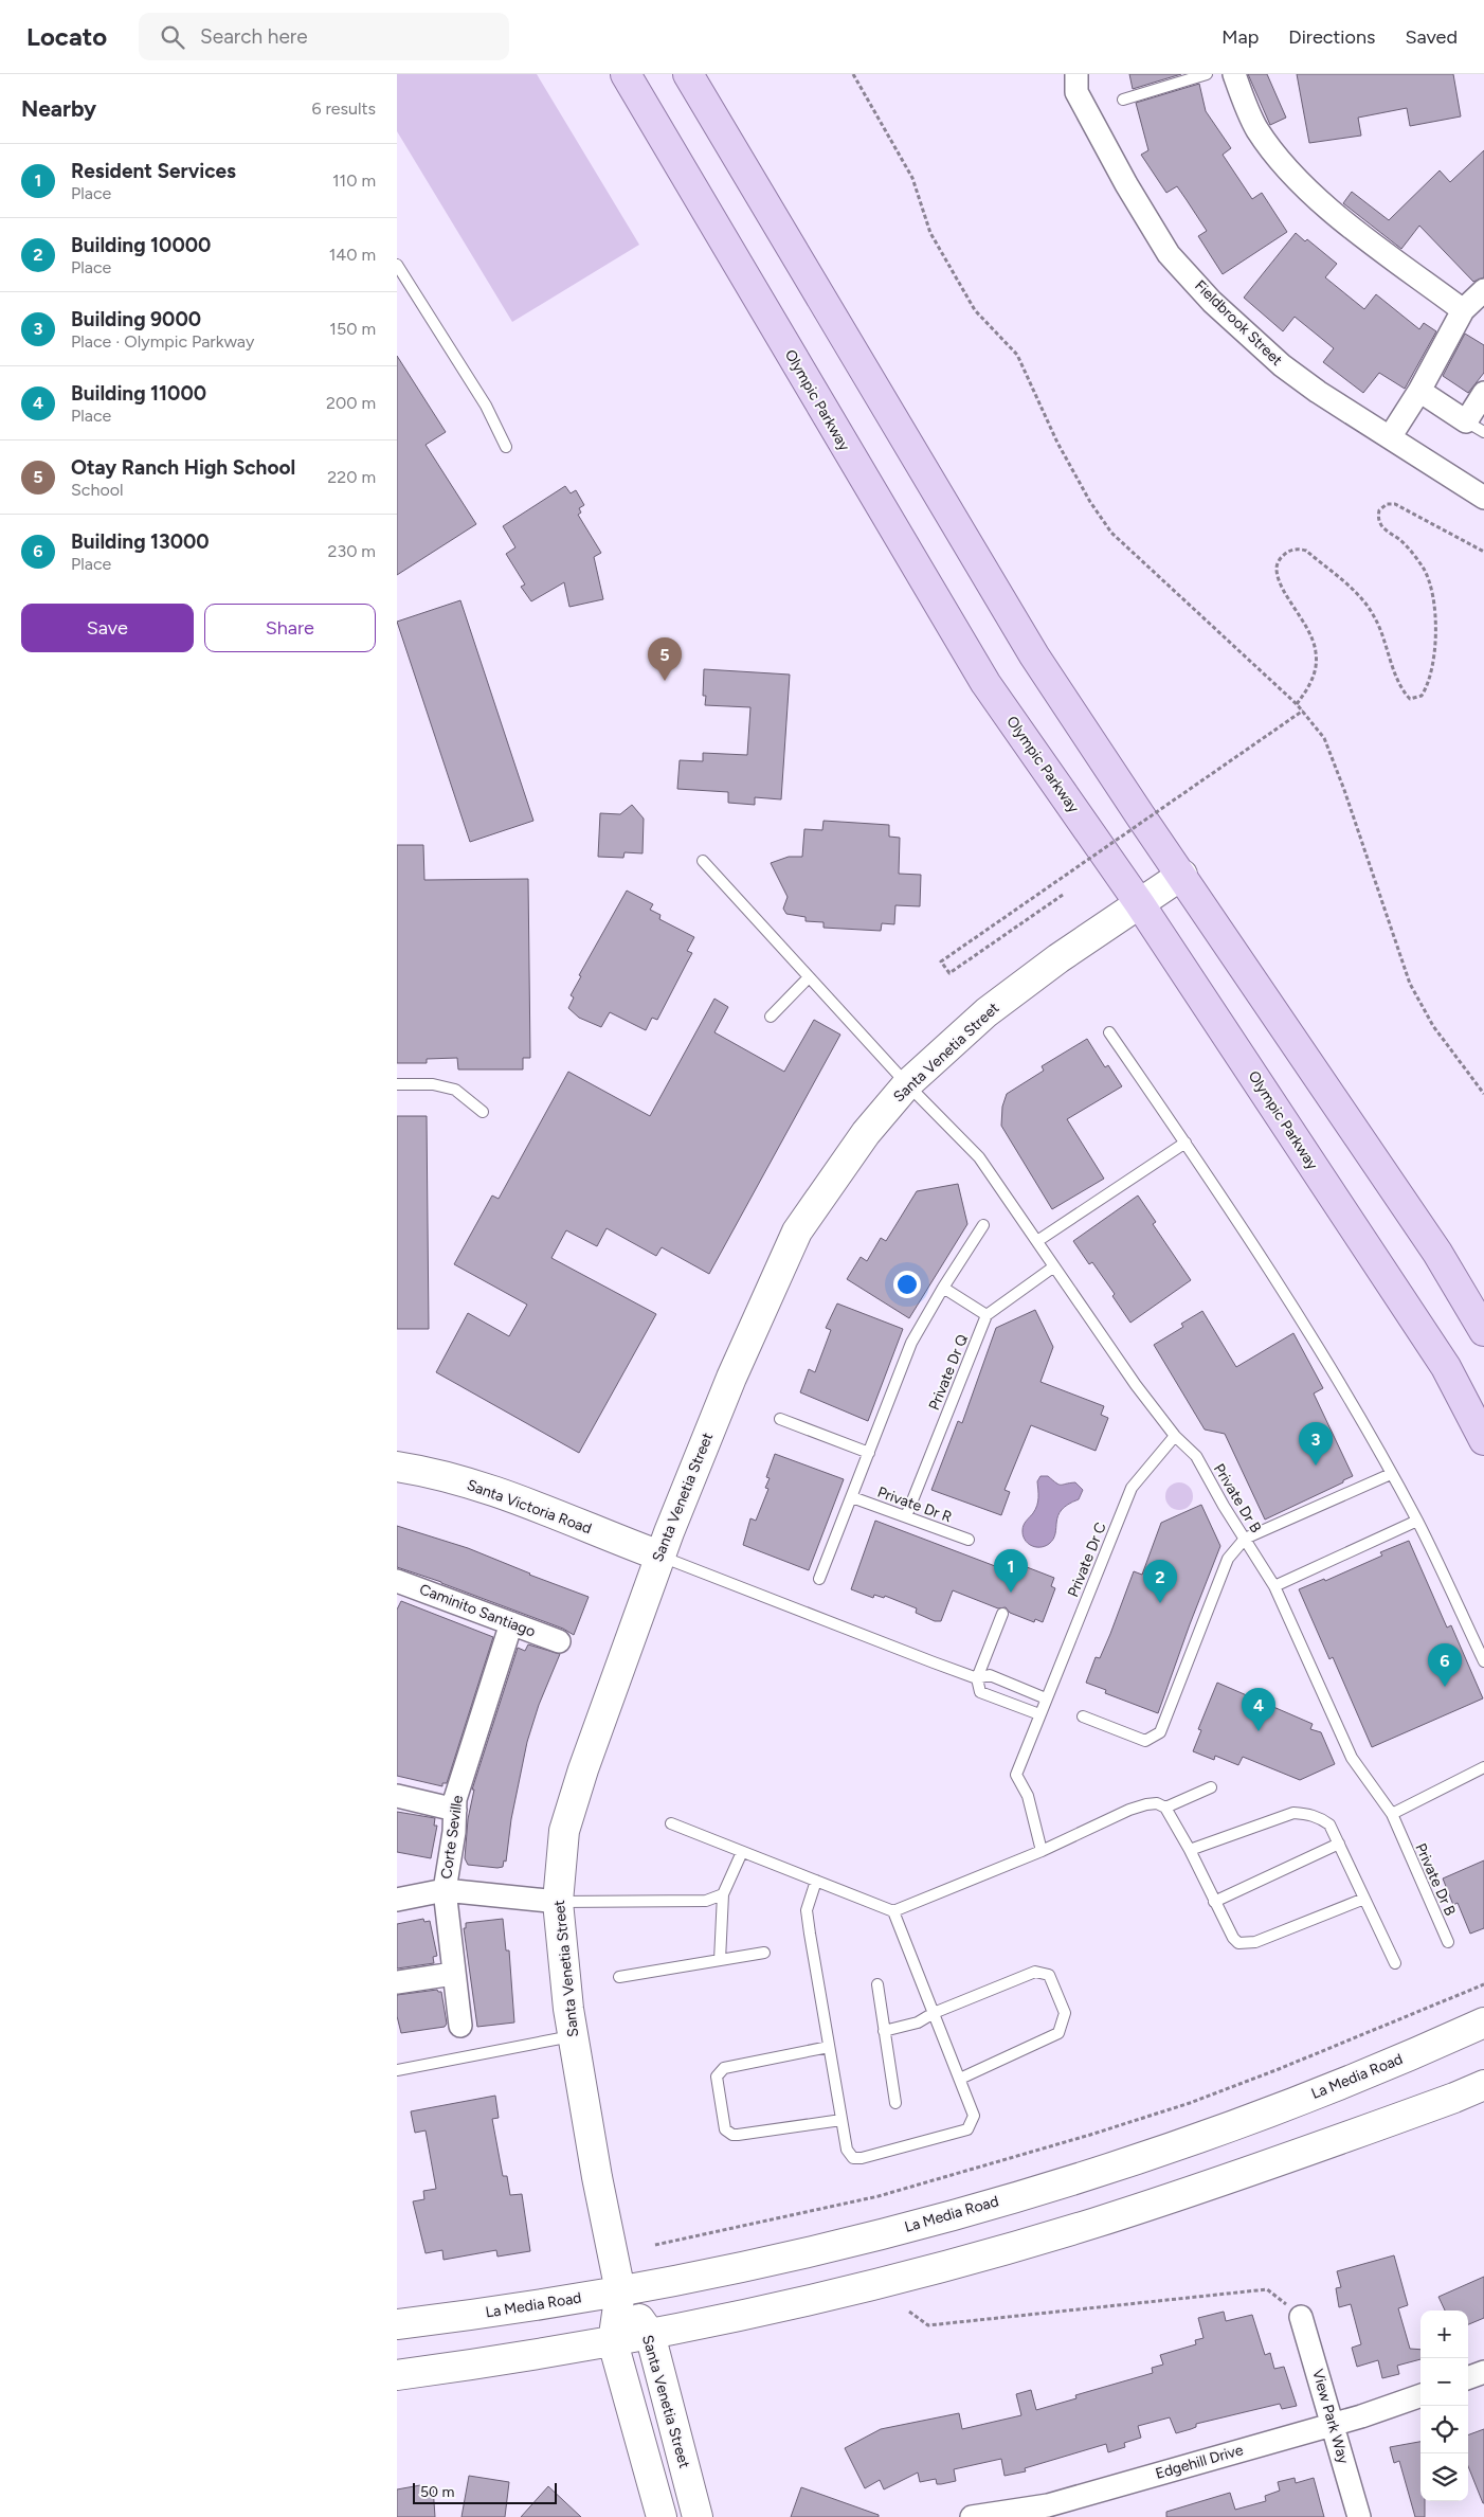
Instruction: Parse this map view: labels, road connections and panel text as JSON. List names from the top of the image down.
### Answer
{
  "streets": {
    "main road": ["Olympic Parkway"],
    "street": [
      "Fieldbrook Street",
      "Santa Venetia Street",
      "Santa Victoria Road",
      "Caminito Santiago",
      "Corte Seville",
      "La Media Road",
      "View Park Way",
      "Edgehill Drive"
    ],
    "lane": [
      "Private Dr Q",
      "Private Dr B",
      "Private Dr R",
      "Private Dr C"
    ]
  },
  "crossings": [
    ["Olympic Parkway", "Santa Venetia Street"],
    ["Santa Venetia Street", "Private Dr B"],
    ["Santa Venetia Street", "Santa Victoria Road"],
    ["Santa Venetia Street", "La Media Road"],
    ["Private Dr Q", "Private Dr R"],
    ["Private Dr B", "Private Dr C"],
    ["Caminito Santiago", "Corte Seville"],
    ["View Park Way", "Edgehill Drive"]
  ],
  "scale_bar": "50 m",
  "page": {
    "header": "Locato",
    "search": "Search here",
    "nav": ["Map", "Directions", "Saved"],
    "heading": ["Nearby", "6 results"],
    "list": [
      {
        "mark": "1",
        "name": "Resident Services",
        "note": "Place",
        "value": "110 m"
      },
      {
        "mark": "2",
        "name": "Building 10000",
        "note": "Place",
        "value": "140 m"
      },
      {
        "mark": "3",
        "name": "Building 9000",
        "note": "Place · Olympic Parkway",
        "value": "150 m"
      },
      {
        "mark": "4",
        "name": "Building 11000",
        "note": "Place",
        "value": "200 m"
      },
      {
        "mark": "5",
        "name": "Otay Ranch High School",
        "note": "School",
        "value": "220 m"
      },
      {
        "mark": "6",
        "name": "Building 13000",
        "note": "Place",
        "value": "230 m"
      }
    ],
    "buttons": ["Save", "Share"],
    "pins": [
      "5",
      "3",
      "1",
      "2",
      "6",
      "4"
    ],
    "map_buttons": ["+", "−"],
    "scale": "50 m"
  }
}
